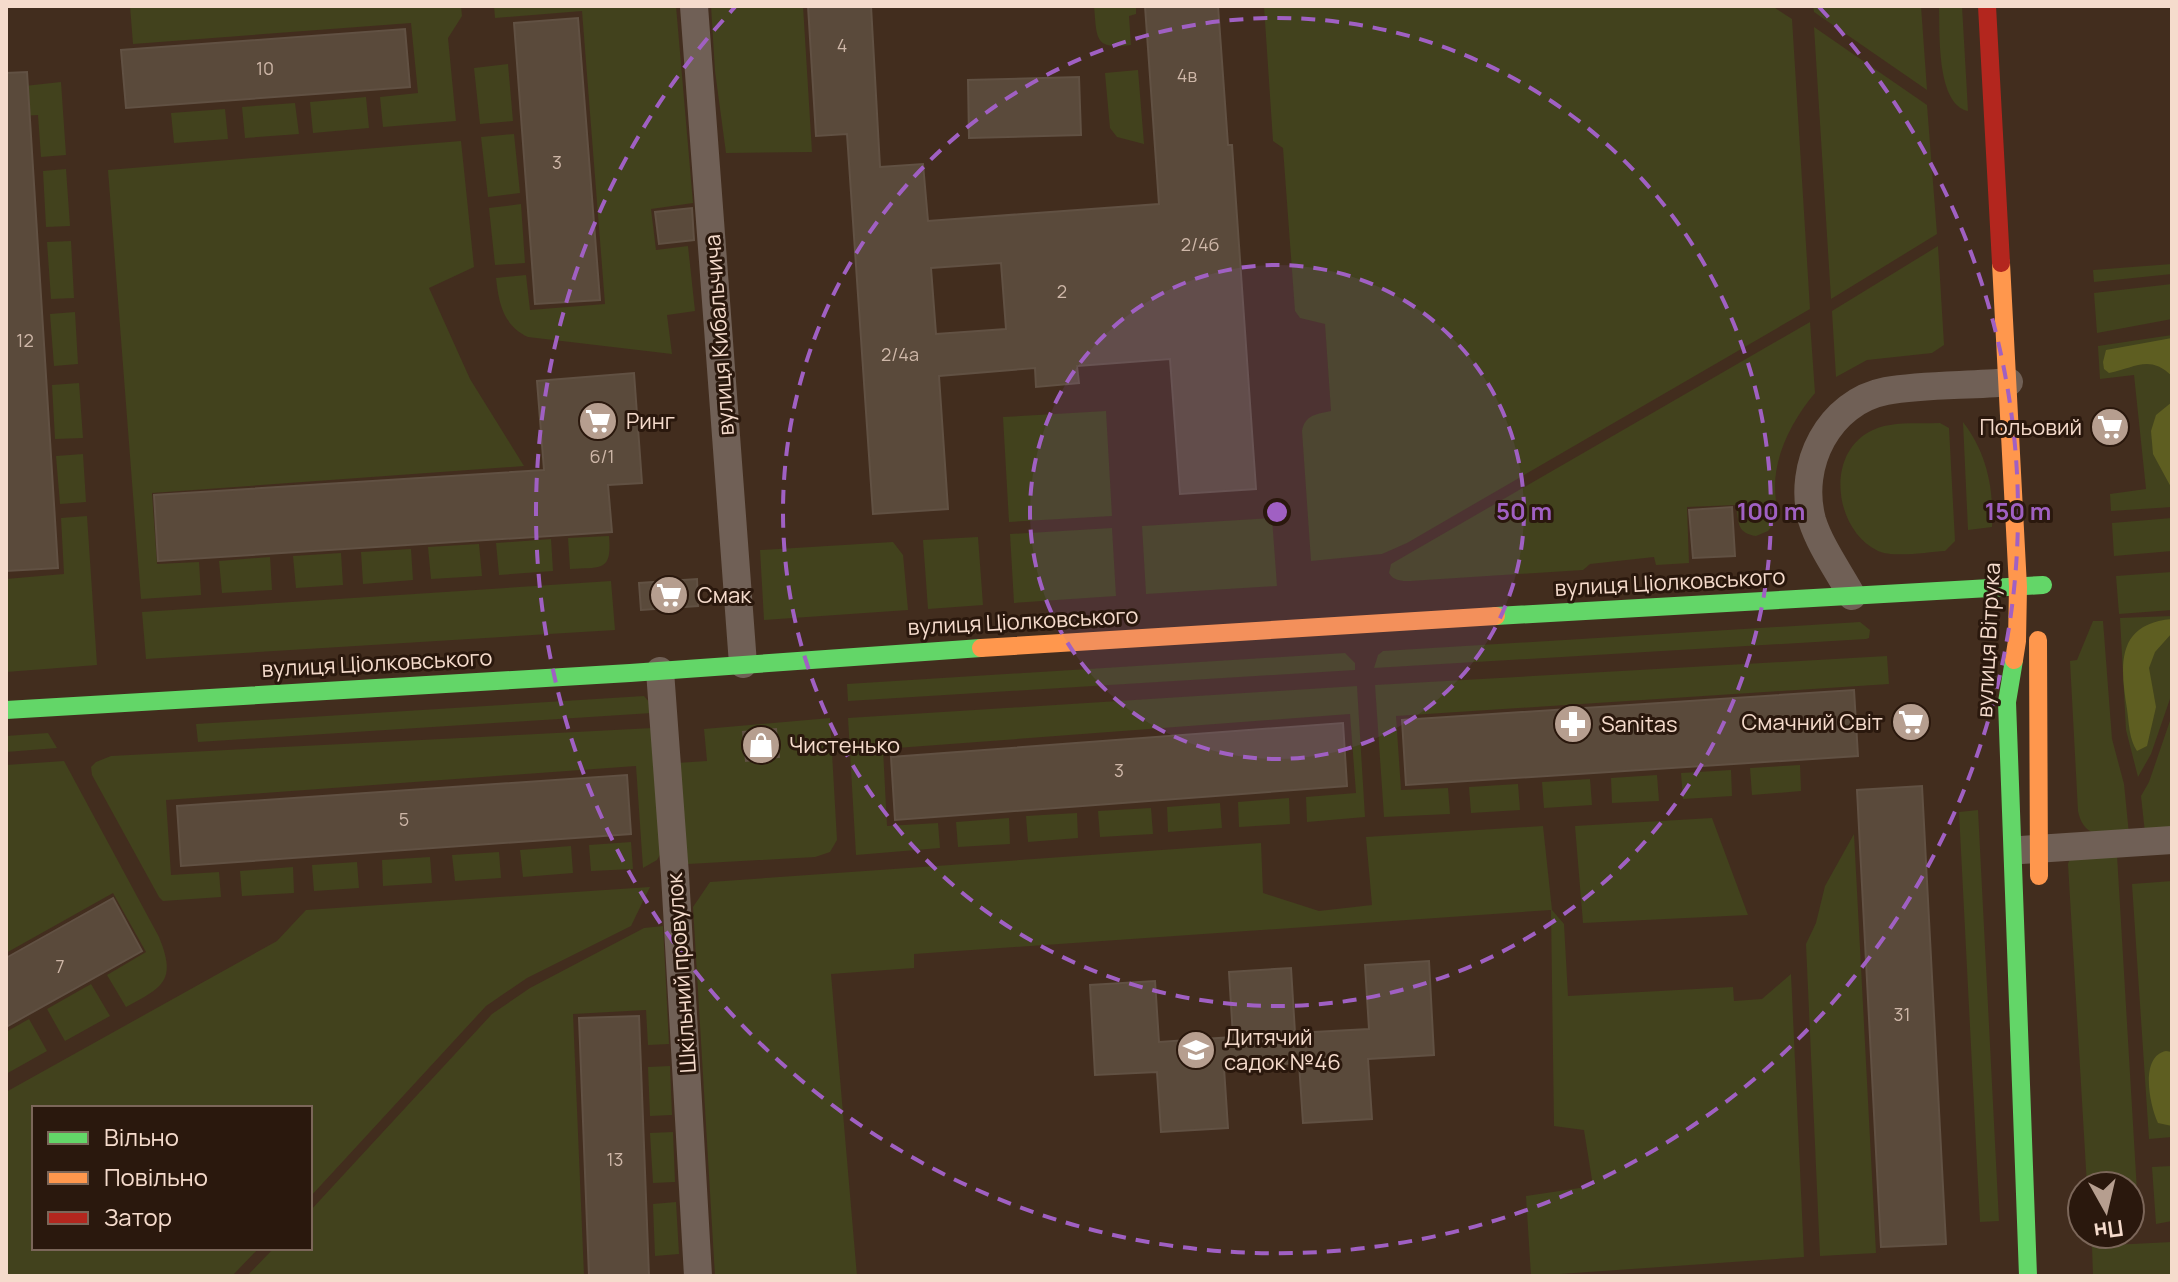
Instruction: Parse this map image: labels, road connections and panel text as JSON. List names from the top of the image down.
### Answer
{
  "streets": {
    "street": [
      "вулиця Кибальчича",
      "вулиця Ціолковського",
      "вулиця Вітрука",
      "Шкільний провулок"
    ]
  },
  "crossings": [
    ["вулиця Кибальчича", "вулиця Ціолковського"],
    ["вулиця Ціолковського", "вулиця Вітрука"],
    ["вулиця Ціолковського", "Шкільний провулок"]
  ],
  "places": {
    "supermarket": [
      "Ринг",
      "Польовий",
      "Смак",
      "Смачний Світ"
    ],
    "pharmacy": ["Sanitas"],
    "shop": ["Чистенько"],
    "school or university": ["Дитячий садок №46"]
  },
  "house_numbers": [
    "4",
    "10",
    "4в",
    "3",
    "2/4б",
    "2",
    "12",
    "2/4а",
    "6/1",
    "3",
    "5",
    "7",
    "31",
    "13"
  ],
  "legend": ["Вільно", "Повільно", "Затор"],
  "north": "bottom",
  "rings": ["50 m", "100 m", "150 m"]
}
